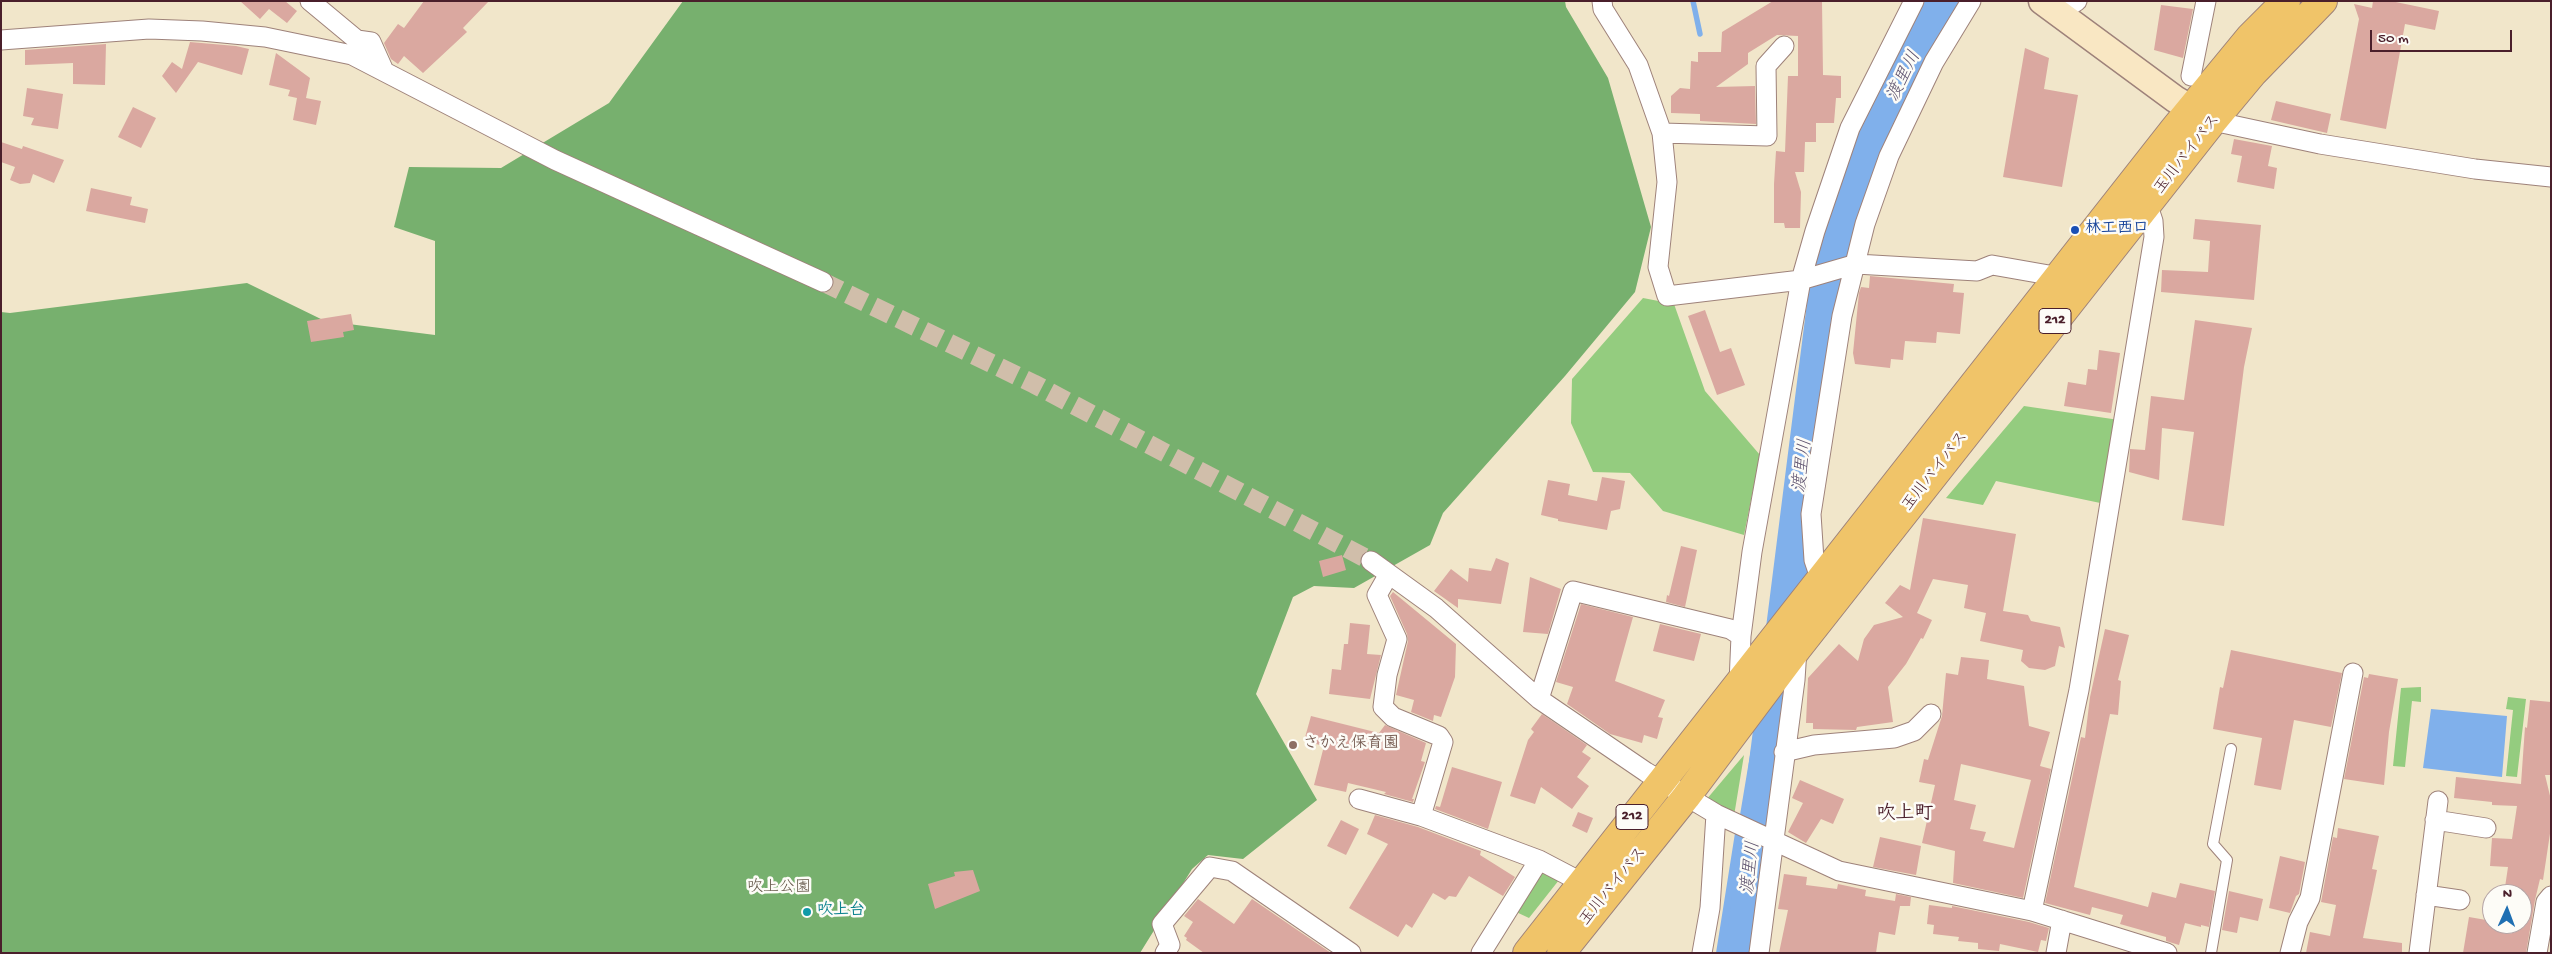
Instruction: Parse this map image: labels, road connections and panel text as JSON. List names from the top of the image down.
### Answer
{
  "streets": {
    "highway": ["玉川バイパス", "212"]
  },
  "districts": ["吹上町"],
  "water": ["渡里川"],
  "parks": ["吹上公園"],
  "places": ["林工西口", "さかえ保育園", "吹上台"],
  "scale_bar": "50 m",
  "north": "top"
}
